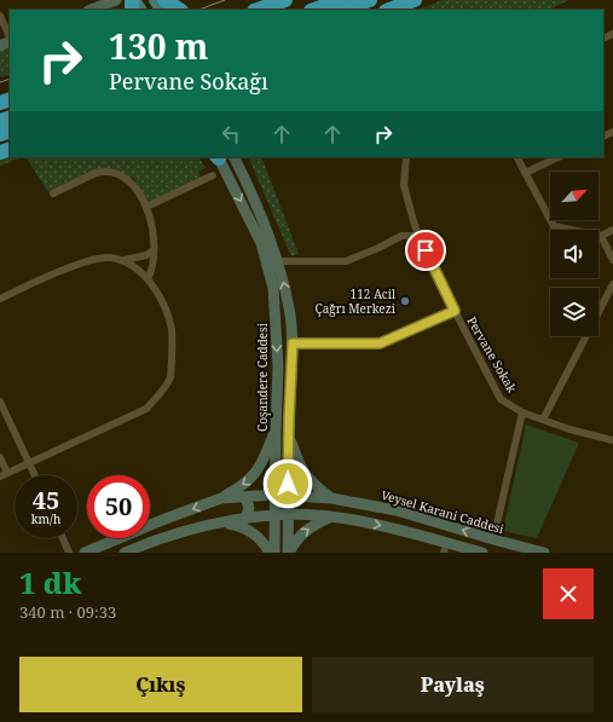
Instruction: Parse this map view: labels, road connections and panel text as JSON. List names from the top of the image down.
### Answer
{
  "streets": {
    "main road": ["Coşandere Caddesi", "Veysel Karani Caddesi"],
    "street": ["Pervane Sokak"]
  },
  "crossings": [
    ["Coşandere Caddesi", "Veysel Karani Caddesi"]
  ],
  "places": ["112 Acil Çağrı Merkezi"],
  "north": "top right",
  "page": {
    "turn": ["130 m", "Pervane Sokağı"],
    "speed": "45 km/h",
    "limit": "50",
    "heading": ["1 dk", "340 m · 09:33"],
    "buttons": ["Çıkış", "Paylaş"]
  }
}
